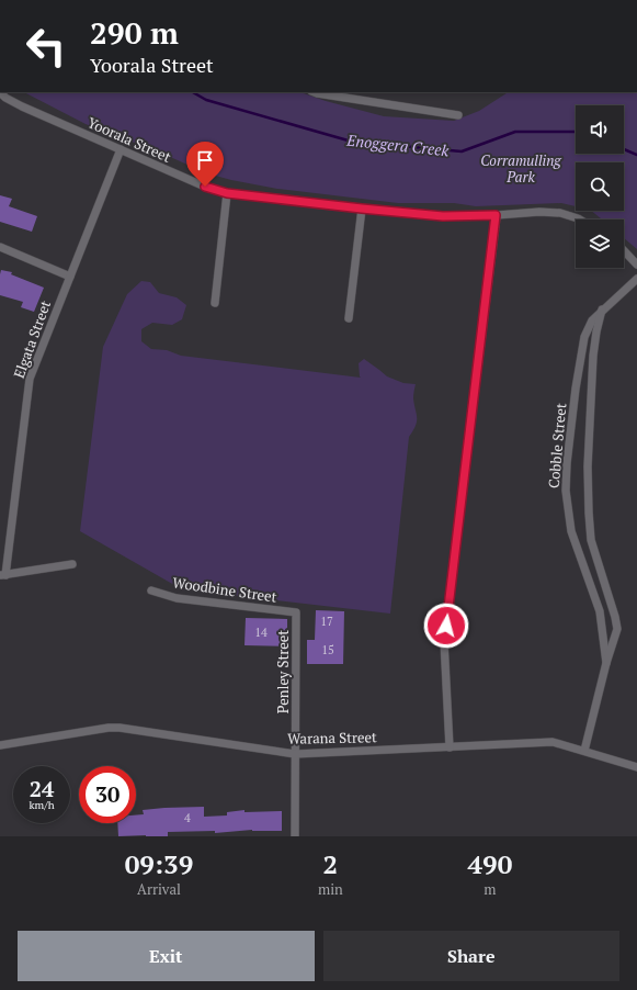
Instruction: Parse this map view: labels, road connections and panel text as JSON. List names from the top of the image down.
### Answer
{
  "streets": {
    "street": [
      "Yoorala Street",
      "Elgata Street",
      "Cobble Street",
      "Woodbine Street",
      "Penley Street",
      "Warana Street"
    ]
  },
  "crossings": [
    ["Yoorala Street", "Elgata Street"],
    ["Cobble Street", "Warana Street"],
    ["Woodbine Street", "Penley Street"],
    ["Penley Street", "Warana Street"]
  ],
  "water": ["Enoggera Creek"],
  "parks": ["Corramulling Park"],
  "house_numbers": [
    "17",
    "14",
    "15",
    "4"
  ],
  "page": {
    "turn": ["290 m", "Yoorala Street"],
    "speed": "24 km/h",
    "limit": "30",
    "eta": [
      "09:39",
      "Arrival",
      "2",
      "min",
      "490",
      "m"
    ],
    "buttons": ["Exit", "Share"]
  }
}
